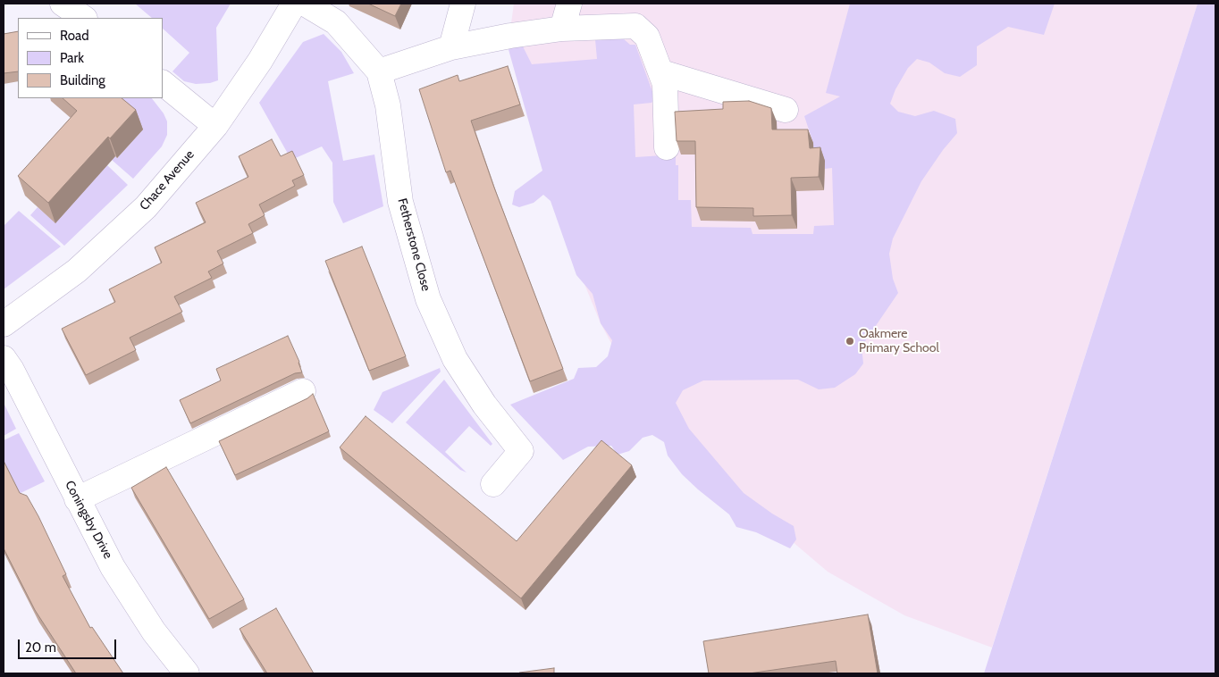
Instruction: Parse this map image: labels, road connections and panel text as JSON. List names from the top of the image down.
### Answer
{
  "streets": {
    "street": ["Chace Avenue", "Fetherstone Close", "Coningsby Drive"]
  },
  "places": ["Oakmere Primary School"],
  "legend": ["Road", "Park", "Building"],
  "scale_bar": "20 m"
}
